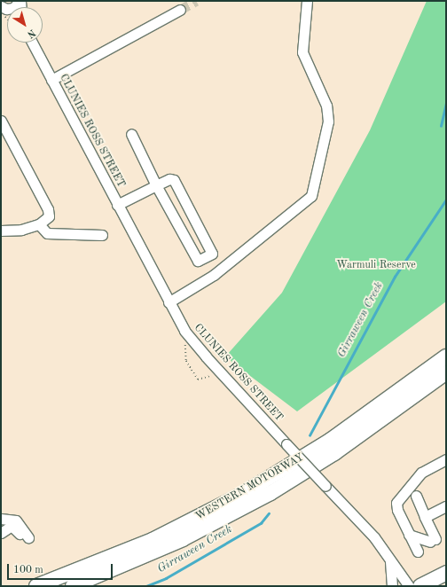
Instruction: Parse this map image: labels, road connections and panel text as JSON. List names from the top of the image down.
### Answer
{
  "streets": {
    "highway": ["WESTERN MOTORWAY"],
    "street": ["CLUNIES ROSS STREET"]
  },
  "water": ["Girraween Creek"],
  "parks": ["Warmuli Reserve"],
  "scale_bar": "100 m",
  "north": "bottom right"
}
